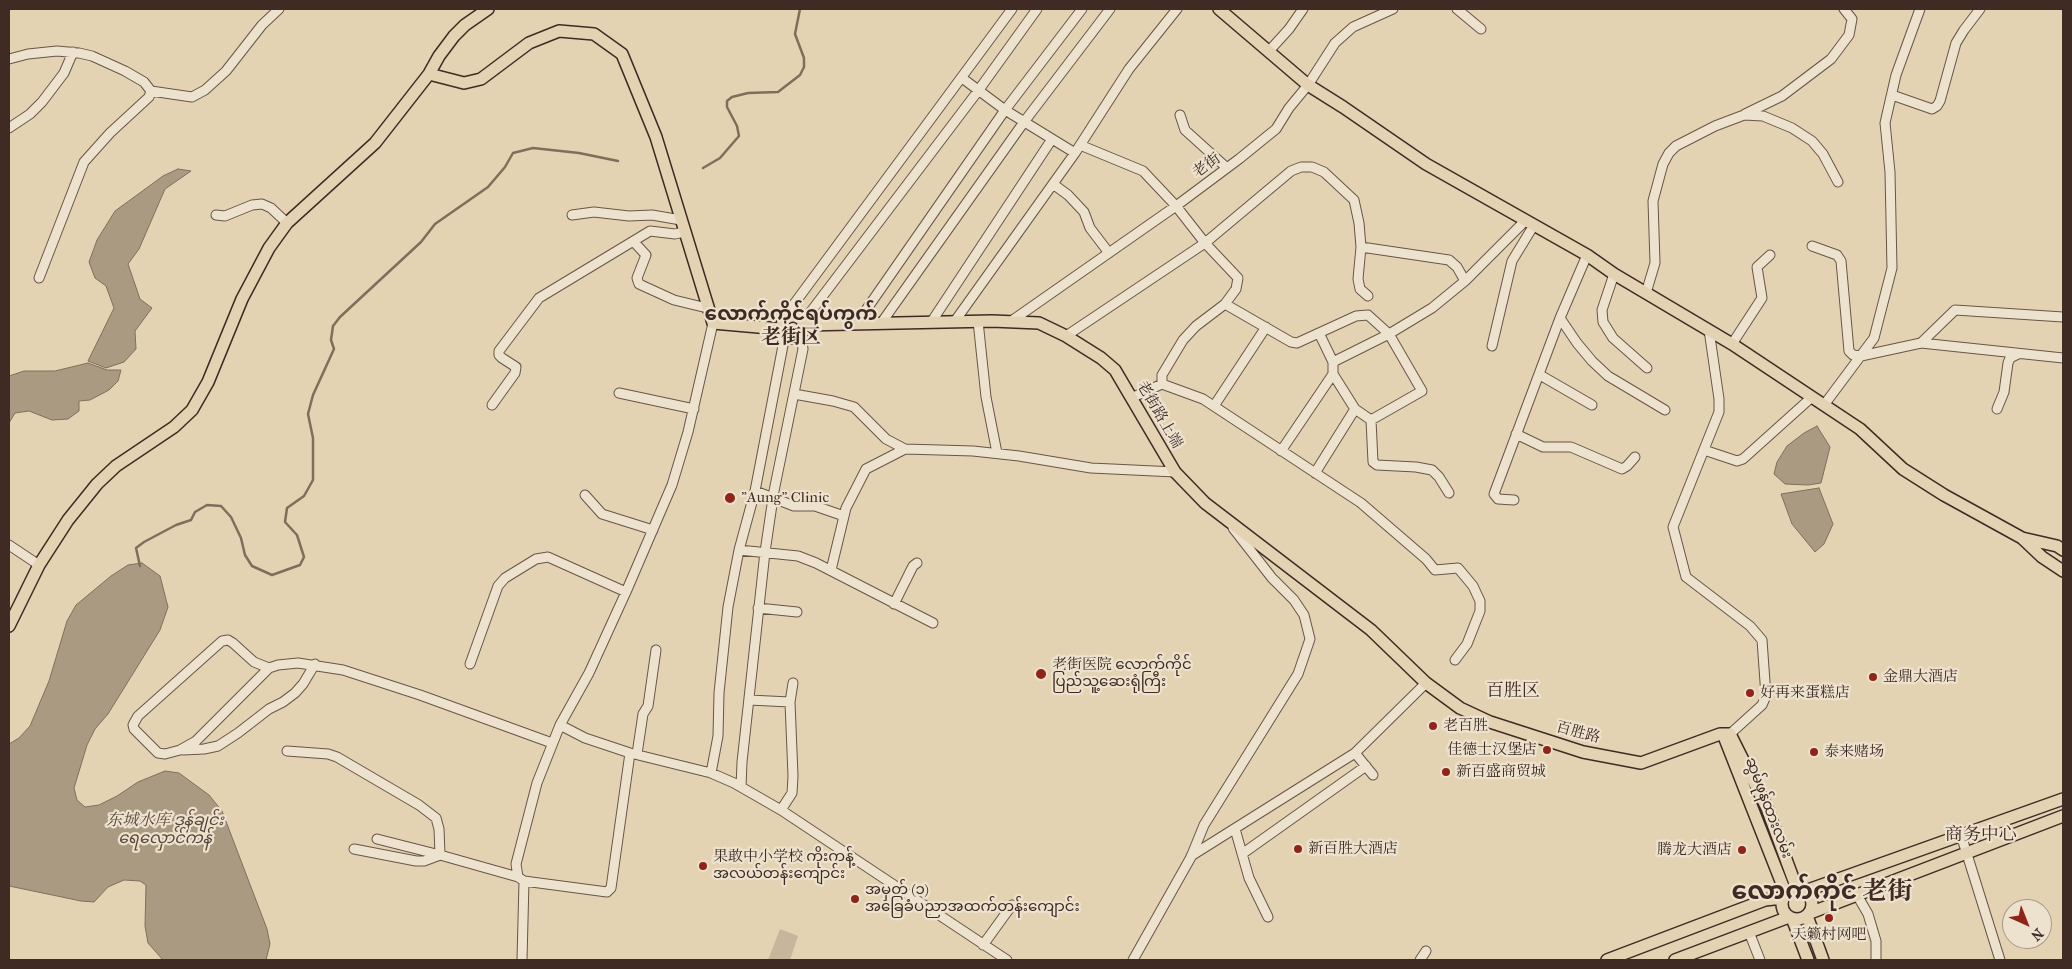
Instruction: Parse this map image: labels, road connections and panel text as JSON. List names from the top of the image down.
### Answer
{
  "streets": {
    "main road": ["老街路上端", "百胜路", "ဆွမ်ဖုန်ထားလမ်း"],
    "street": ["老街"]
  },
  "crossings": [
    ["老街", "老街路上端"],
    ["老街路上端", "百胜路"],
    ["百胜路", "ဆွမ်ဖုန်ထားလမ်း"]
  ],
  "districts": [
    "လောက်ကိုင်ရပ်ကွက် 老街区",
    "百胜区",
    "商务中心",
    "လောက်ကိုင် 老街"
  ],
  "water": ["东城水库 ဒွန်ချင်း ရေလှောင်ကန်"],
  "places": [
    "\"Aung\" Clinic",
    "老街医院 လောက်ကိုင် ပြည်သူ့ဆေးရုံကြီး",
    "金鼎大酒店",
    "好再来蛋糕店",
    "老百胜",
    "佳德士汉堡店",
    "泰来赌场",
    "新百盛商贸城",
    "新百胜大酒店",
    "腾龙大酒店",
    "果敢中小学校 ကိုးကန့် အလယ်တန်းကျောင်း",
    "အမှတ် (၁) အခြေခံပညာအထက်တန်းကျောင်း",
    "天籁村网吧"
  ],
  "north": "bottom right"
}
